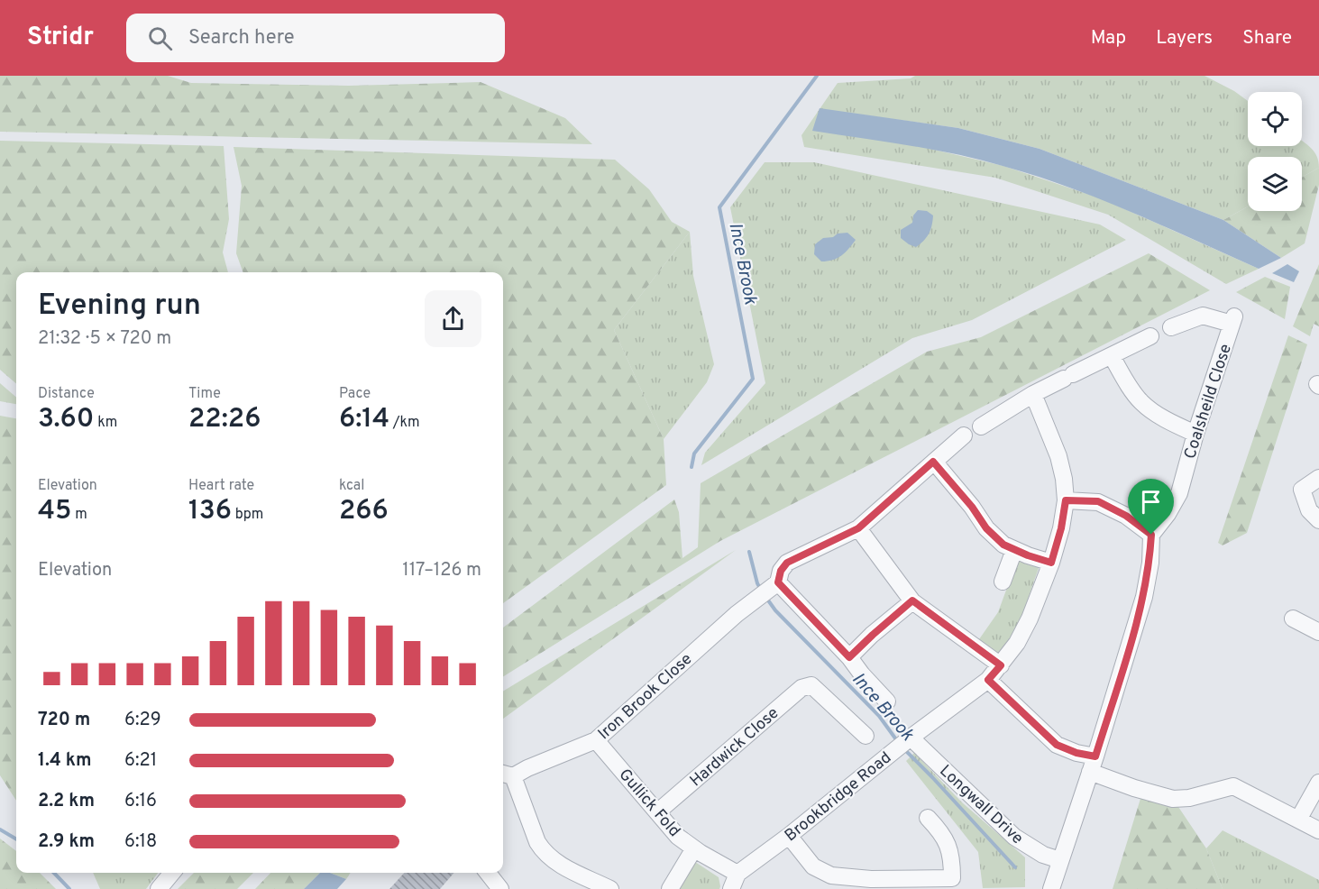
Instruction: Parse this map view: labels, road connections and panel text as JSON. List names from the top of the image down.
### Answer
{
  "streets": {
    "street": [
      "Coalsheild Close",
      "Iron Brook Close",
      "Hardwick Close",
      "Brookbridge Road",
      "Gullick Fold",
      "Longwall Drive"
    ]
  },
  "crossings": [
    ["Iron Brook Close", "Gullick Fold"],
    ["Hardwick Close", "Gullick Fold"],
    ["Brookbridge Road", "Gullick Fold"],
    ["Brookbridge Road", "Longwall Drive"]
  ],
  "water": ["Ince Brook"],
  "page": {
    "header": "Stridr",
    "search": "Search here",
    "nav": ["Map", "Layers", "Share"],
    "heading": ["Evening run", "21:32 · 5 × 720 m"],
    "stats": [
      ["Distance", "3.60 km"],
      ["Time", "22:26"],
      ["Pace", "6:14 /km"],
      ["Elevation", "45 m"],
      ["Heart rate", "136 bpm"],
      ["kcal", "266"]
    ],
    "chart": ["Elevation", "117–126 m"],
    "list": [
      {
        "name": "720 m",
        "note": "6:29"
      },
      {
        "name": "1.4 km",
        "note": "6:21"
      },
      {
        "name": "2.2 km",
        "note": "6:16"
      },
      {
        "name": "2.9 km",
        "note": "6:18"
      }
    ]
  }
}
